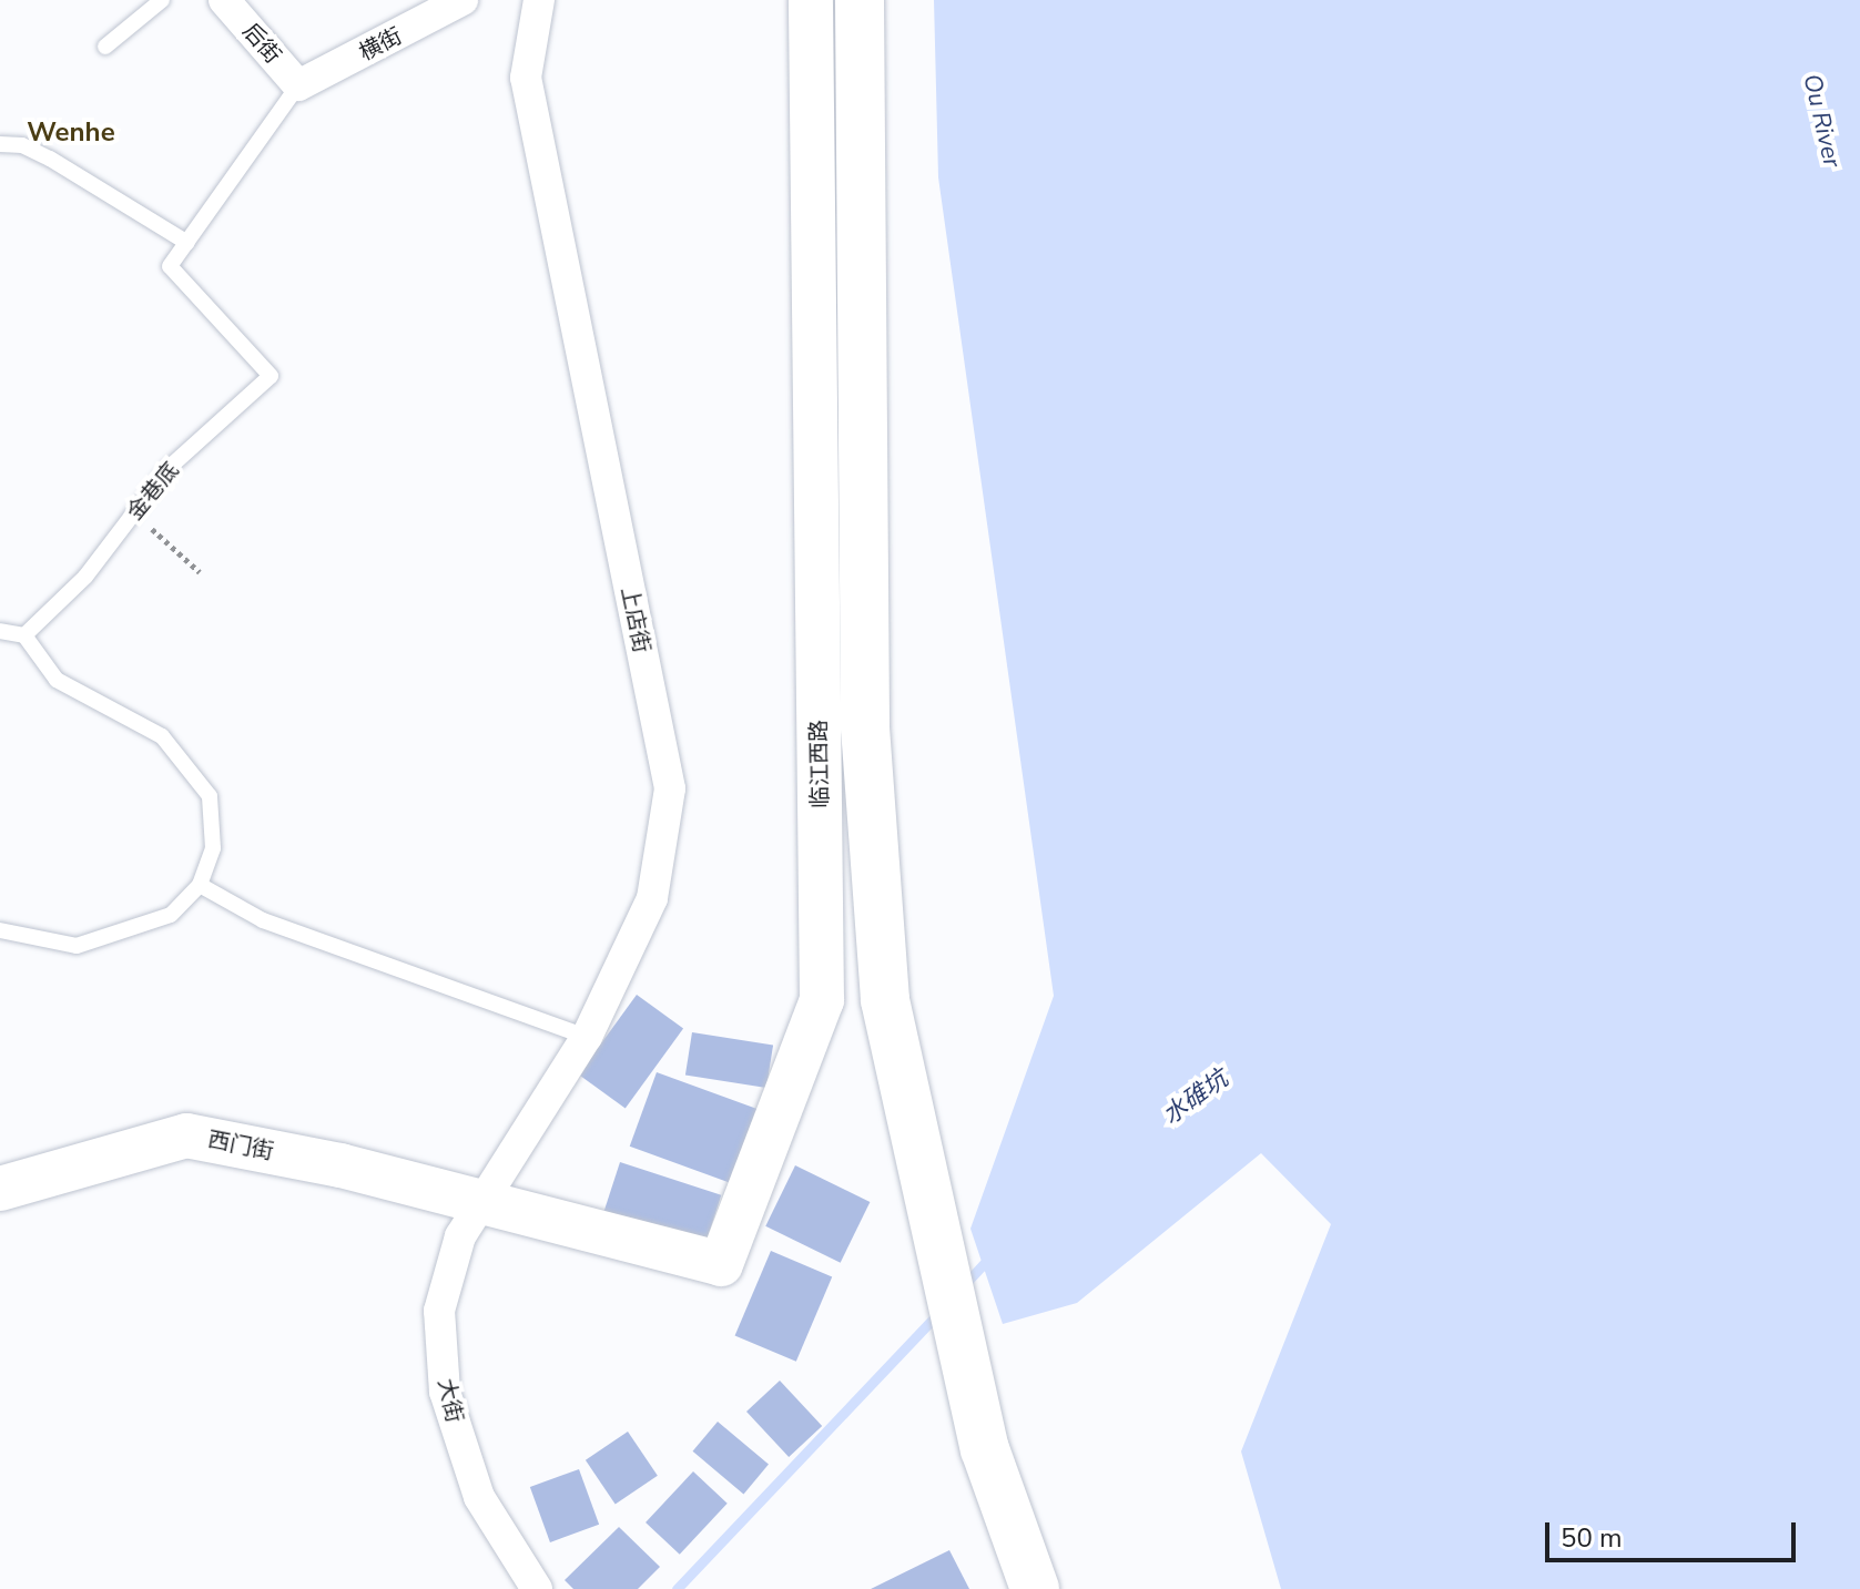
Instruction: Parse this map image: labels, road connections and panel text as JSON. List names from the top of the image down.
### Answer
{
  "streets": {
    "street": [
      "后街",
      "横街",
      "上店街",
      "临江西路",
      "西门街",
      "大街"
    ],
    "lane": ["金巷底"]
  },
  "crossings": [
    ["后街", "横街"],
    ["后街", "金巷底"],
    ["横街", "金巷底"],
    ["上店街", "临江西路"],
    ["上店街", "西门街"],
    ["上店街", "大街"],
    ["临江西路", "西门街"],
    ["临江西路", "大街"],
    ["西门街", "大街"]
  ],
  "districts": ["Wenhe"],
  "water": ["Ou River", "水碓坑"],
  "scale_bar": "50 m"
}
